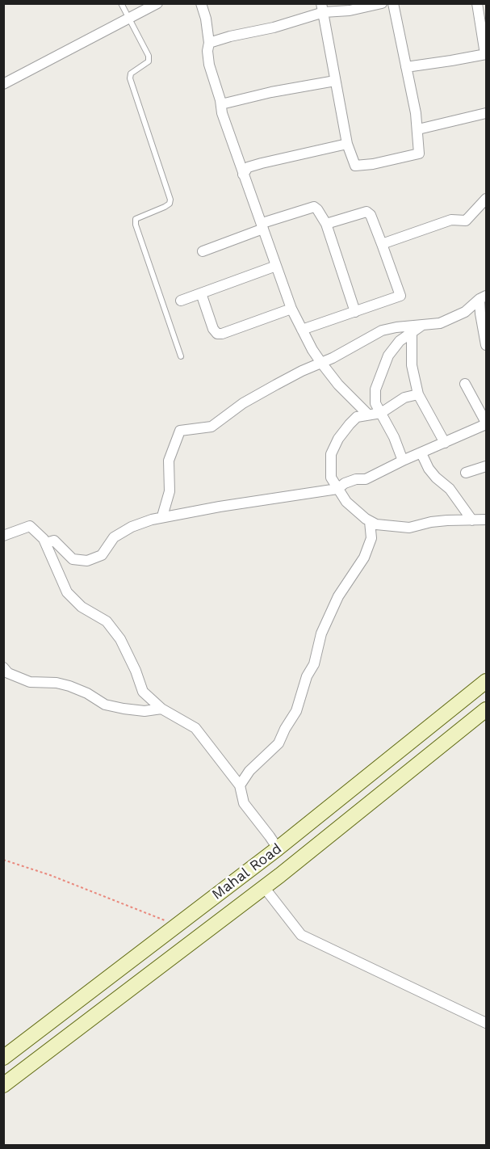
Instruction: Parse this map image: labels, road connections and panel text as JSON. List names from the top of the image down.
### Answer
{
  "streets": {
    "main road": ["Mahal Road"]
  }
}
